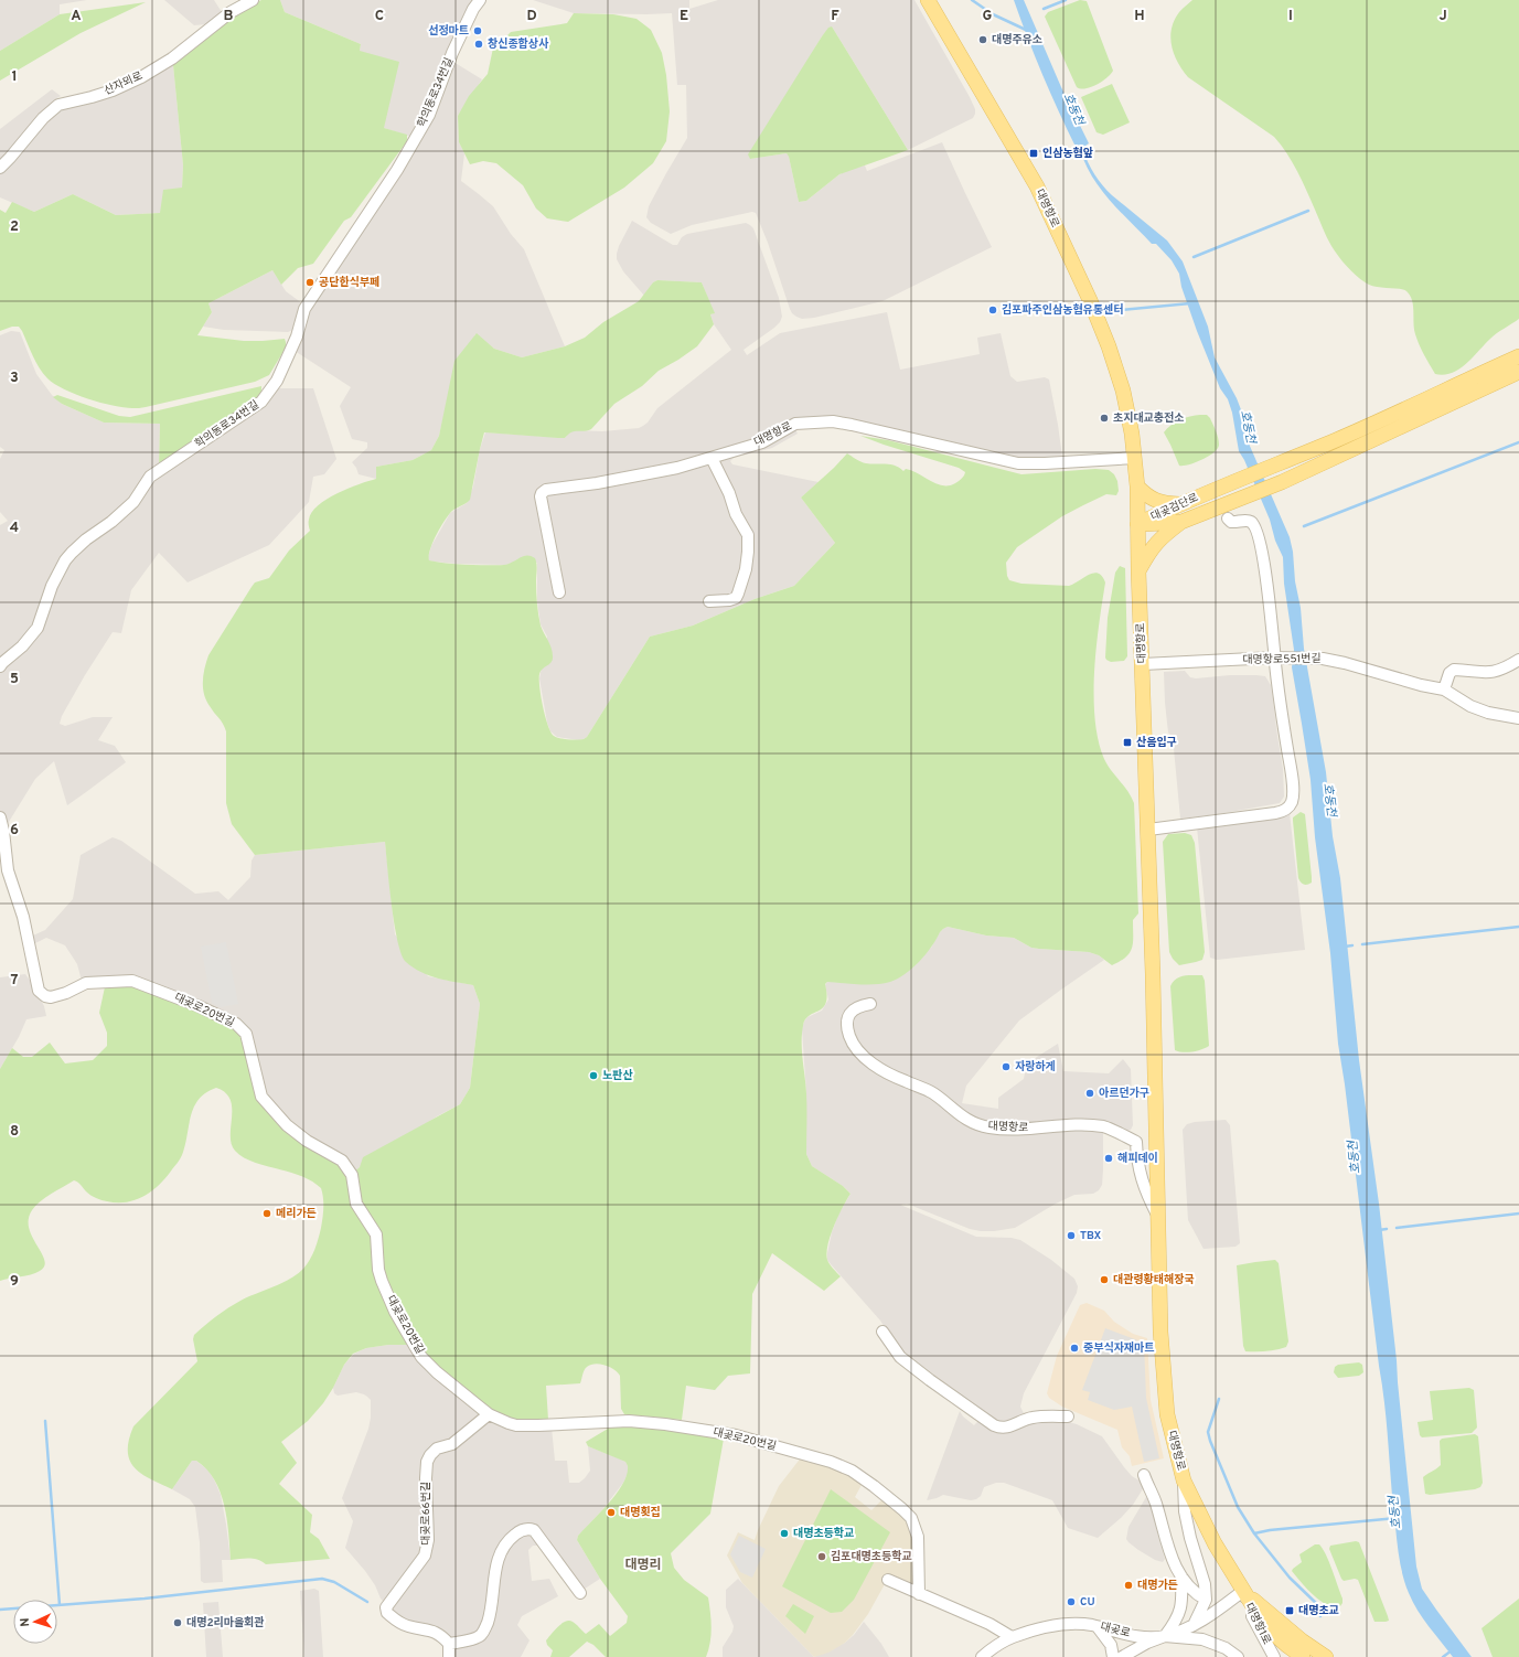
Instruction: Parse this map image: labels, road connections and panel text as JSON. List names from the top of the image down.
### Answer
{
  "streets": {
    "main road": ["대명항로", "대곶검단로"],
    "street": [
      "산자뫼로",
      "학의동로34번길",
      "대명항로551번길",
      "대곶로20번길",
      "대곶로66번길",
      "대명항1로",
      "대곶로"
    ]
  },
  "crossings": [
    ["대명항로", "대곶검단로"],
    ["대명항로", "대명항로551번길"],
    ["대명항로", "대명항1로"],
    ["대명항로", "대곶로"],
    ["대곶로20번길", "대곶로66번길"],
    ["대명항1로", "대곶로"]
  ],
  "districts": ["대명리"],
  "water": ["호동천"],
  "places": {
    "other": [
      "선정마트",
      "대명주유소",
      "창신종합상사",
      "공단한식부페",
      "김포파주인삼농협유통센터",
      "초지대교충전소",
      "자랑하게",
      "노판산",
      "아르던가구",
      "해피데이",
      "메리가든",
      "TBX",
      "대관령황태해장국",
      "중부식자재마트",
      "대명횟집",
      "대명초등학교",
      "김포대명초등학교",
      "대명가든",
      "CU",
      "대명2리마을회관"
    ],
    "transit": ["인삼농협앞", "산음입구", "대명초교"]
  },
  "north": "left",
  "grid": {
    "columns": [
      "A",
      "B",
      "C",
      "D",
      "E",
      "F",
      "G",
      "H",
      "I",
      "J"
    ],
    "rows": [
      "1",
      "2",
      "3",
      "4",
      "5",
      "6",
      "7",
      "8",
      "9"
    ]
  }
}
